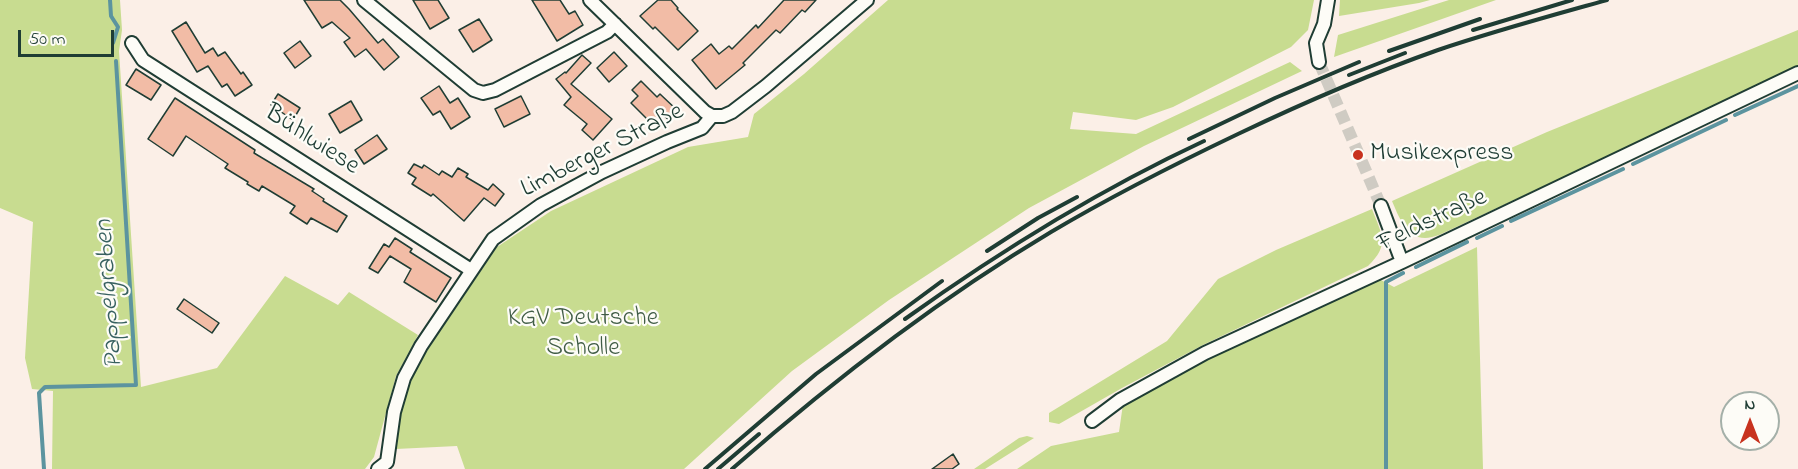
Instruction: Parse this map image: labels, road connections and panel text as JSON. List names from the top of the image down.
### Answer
{
  "streets": {
    "street": ["Bühlwiese", "Limberger Straße", "Feldstraße"]
  },
  "crossings": [
    ["Bühlwiese", "Limberger Straße"]
  ],
  "water": ["Pappelgraben"],
  "parks": ["KGV Deutsche Scholle"],
  "places": ["Musikexpress"],
  "scale_bar": "50 m",
  "north": "top"
}
